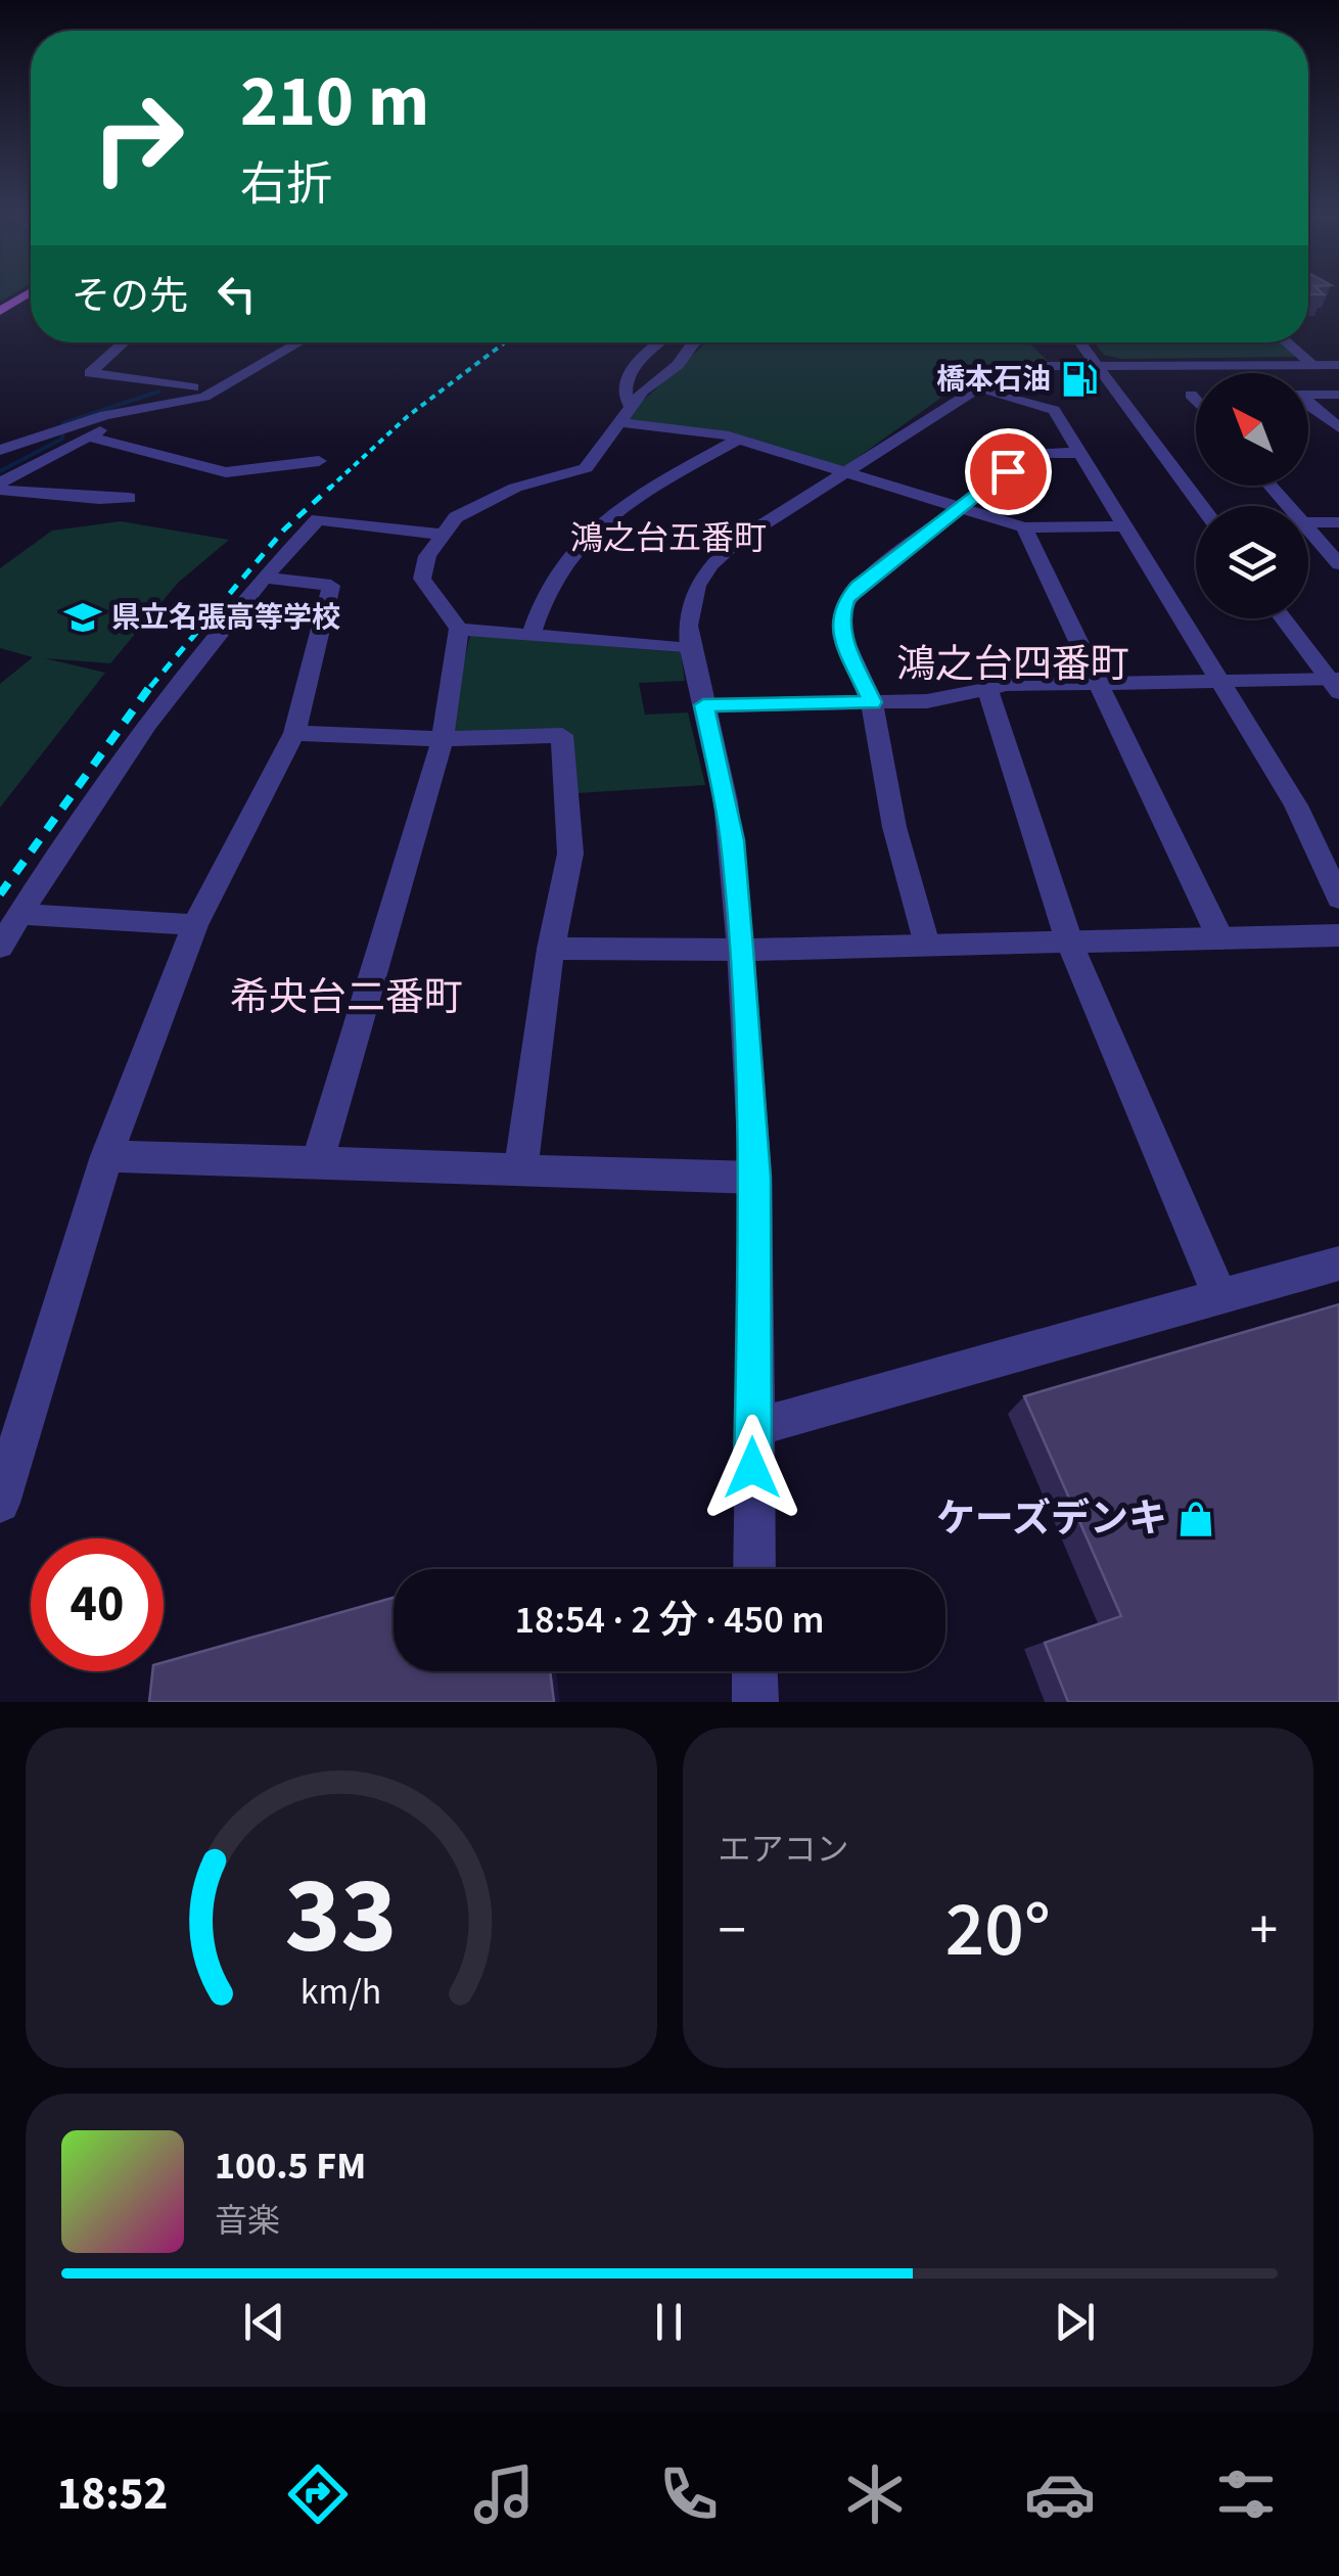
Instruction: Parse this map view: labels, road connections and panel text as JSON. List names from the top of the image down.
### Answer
{
  "districts": ["鴻之台五番町", "鴻之台四番町", "希央台二番町"],
  "places": {
    "fuel station": ["橋本石油"],
    "school or university": ["県立名張高等学校"],
    "shop": ["ケーズデンキ"]
  },
  "north": "top left",
  "page": {
    "turn": ["210 m", "右折"],
    "then": "その先",
    "limit": "40",
    "trip": "18:54 · 2 分 · 450 m",
    "tile": "エアコン",
    "heat": ["−", "20°", "+"],
    "song": ["100.5 FM", "音楽"],
    "tabs": "18:52",
    "gauge": ["33", "km/h"]
  }
}
